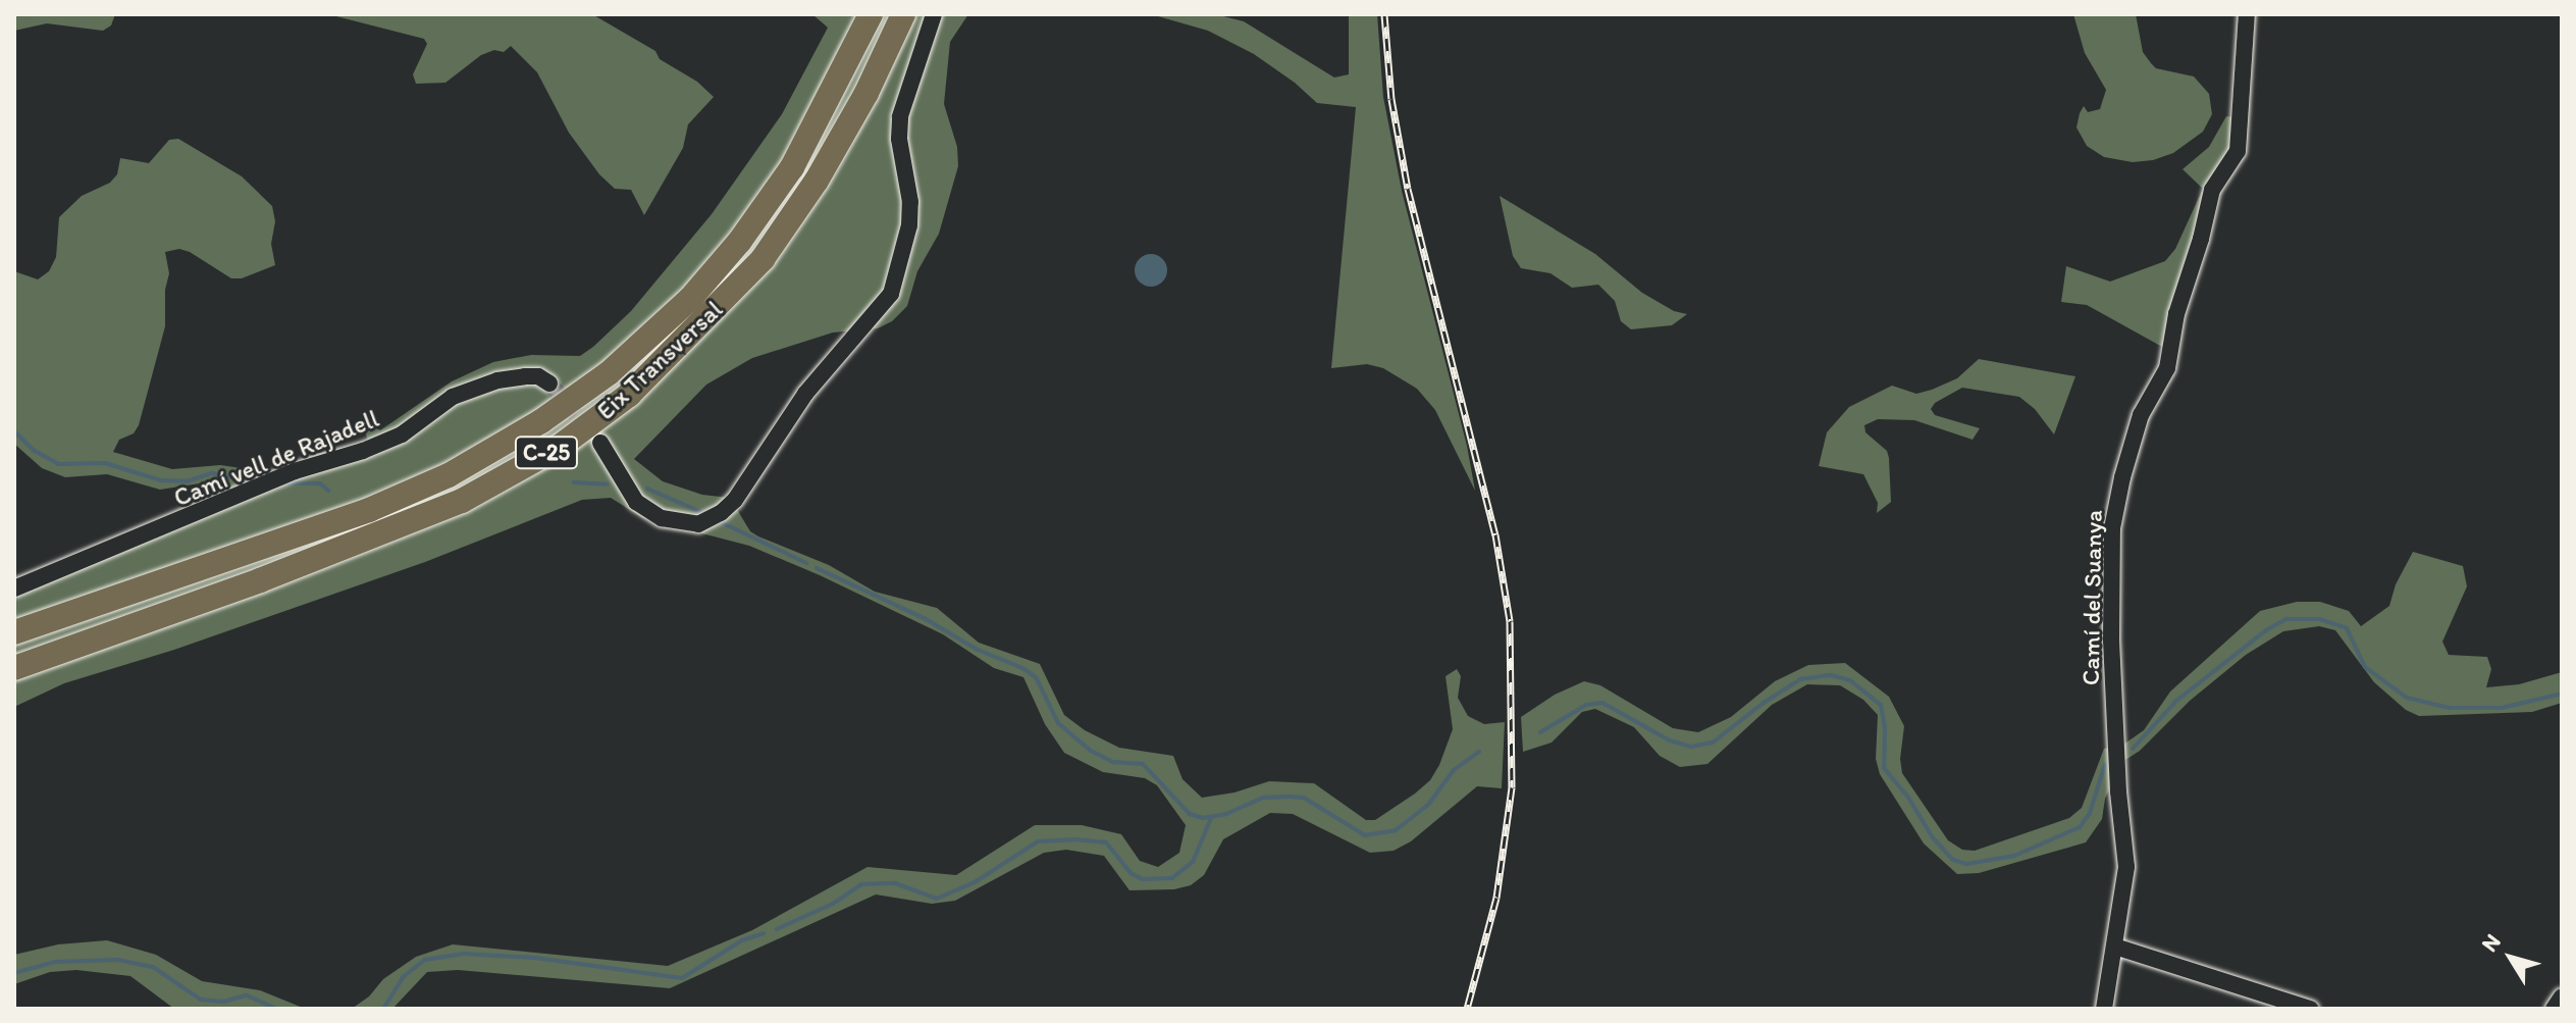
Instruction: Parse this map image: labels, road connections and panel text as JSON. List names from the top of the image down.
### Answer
{
  "streets": {
    "highway": ["Eix Transversal", "C-25"],
    "street": ["Camí vell de Rajadell", "Camí del Suanya"]
  },
  "north": "top left"
}
